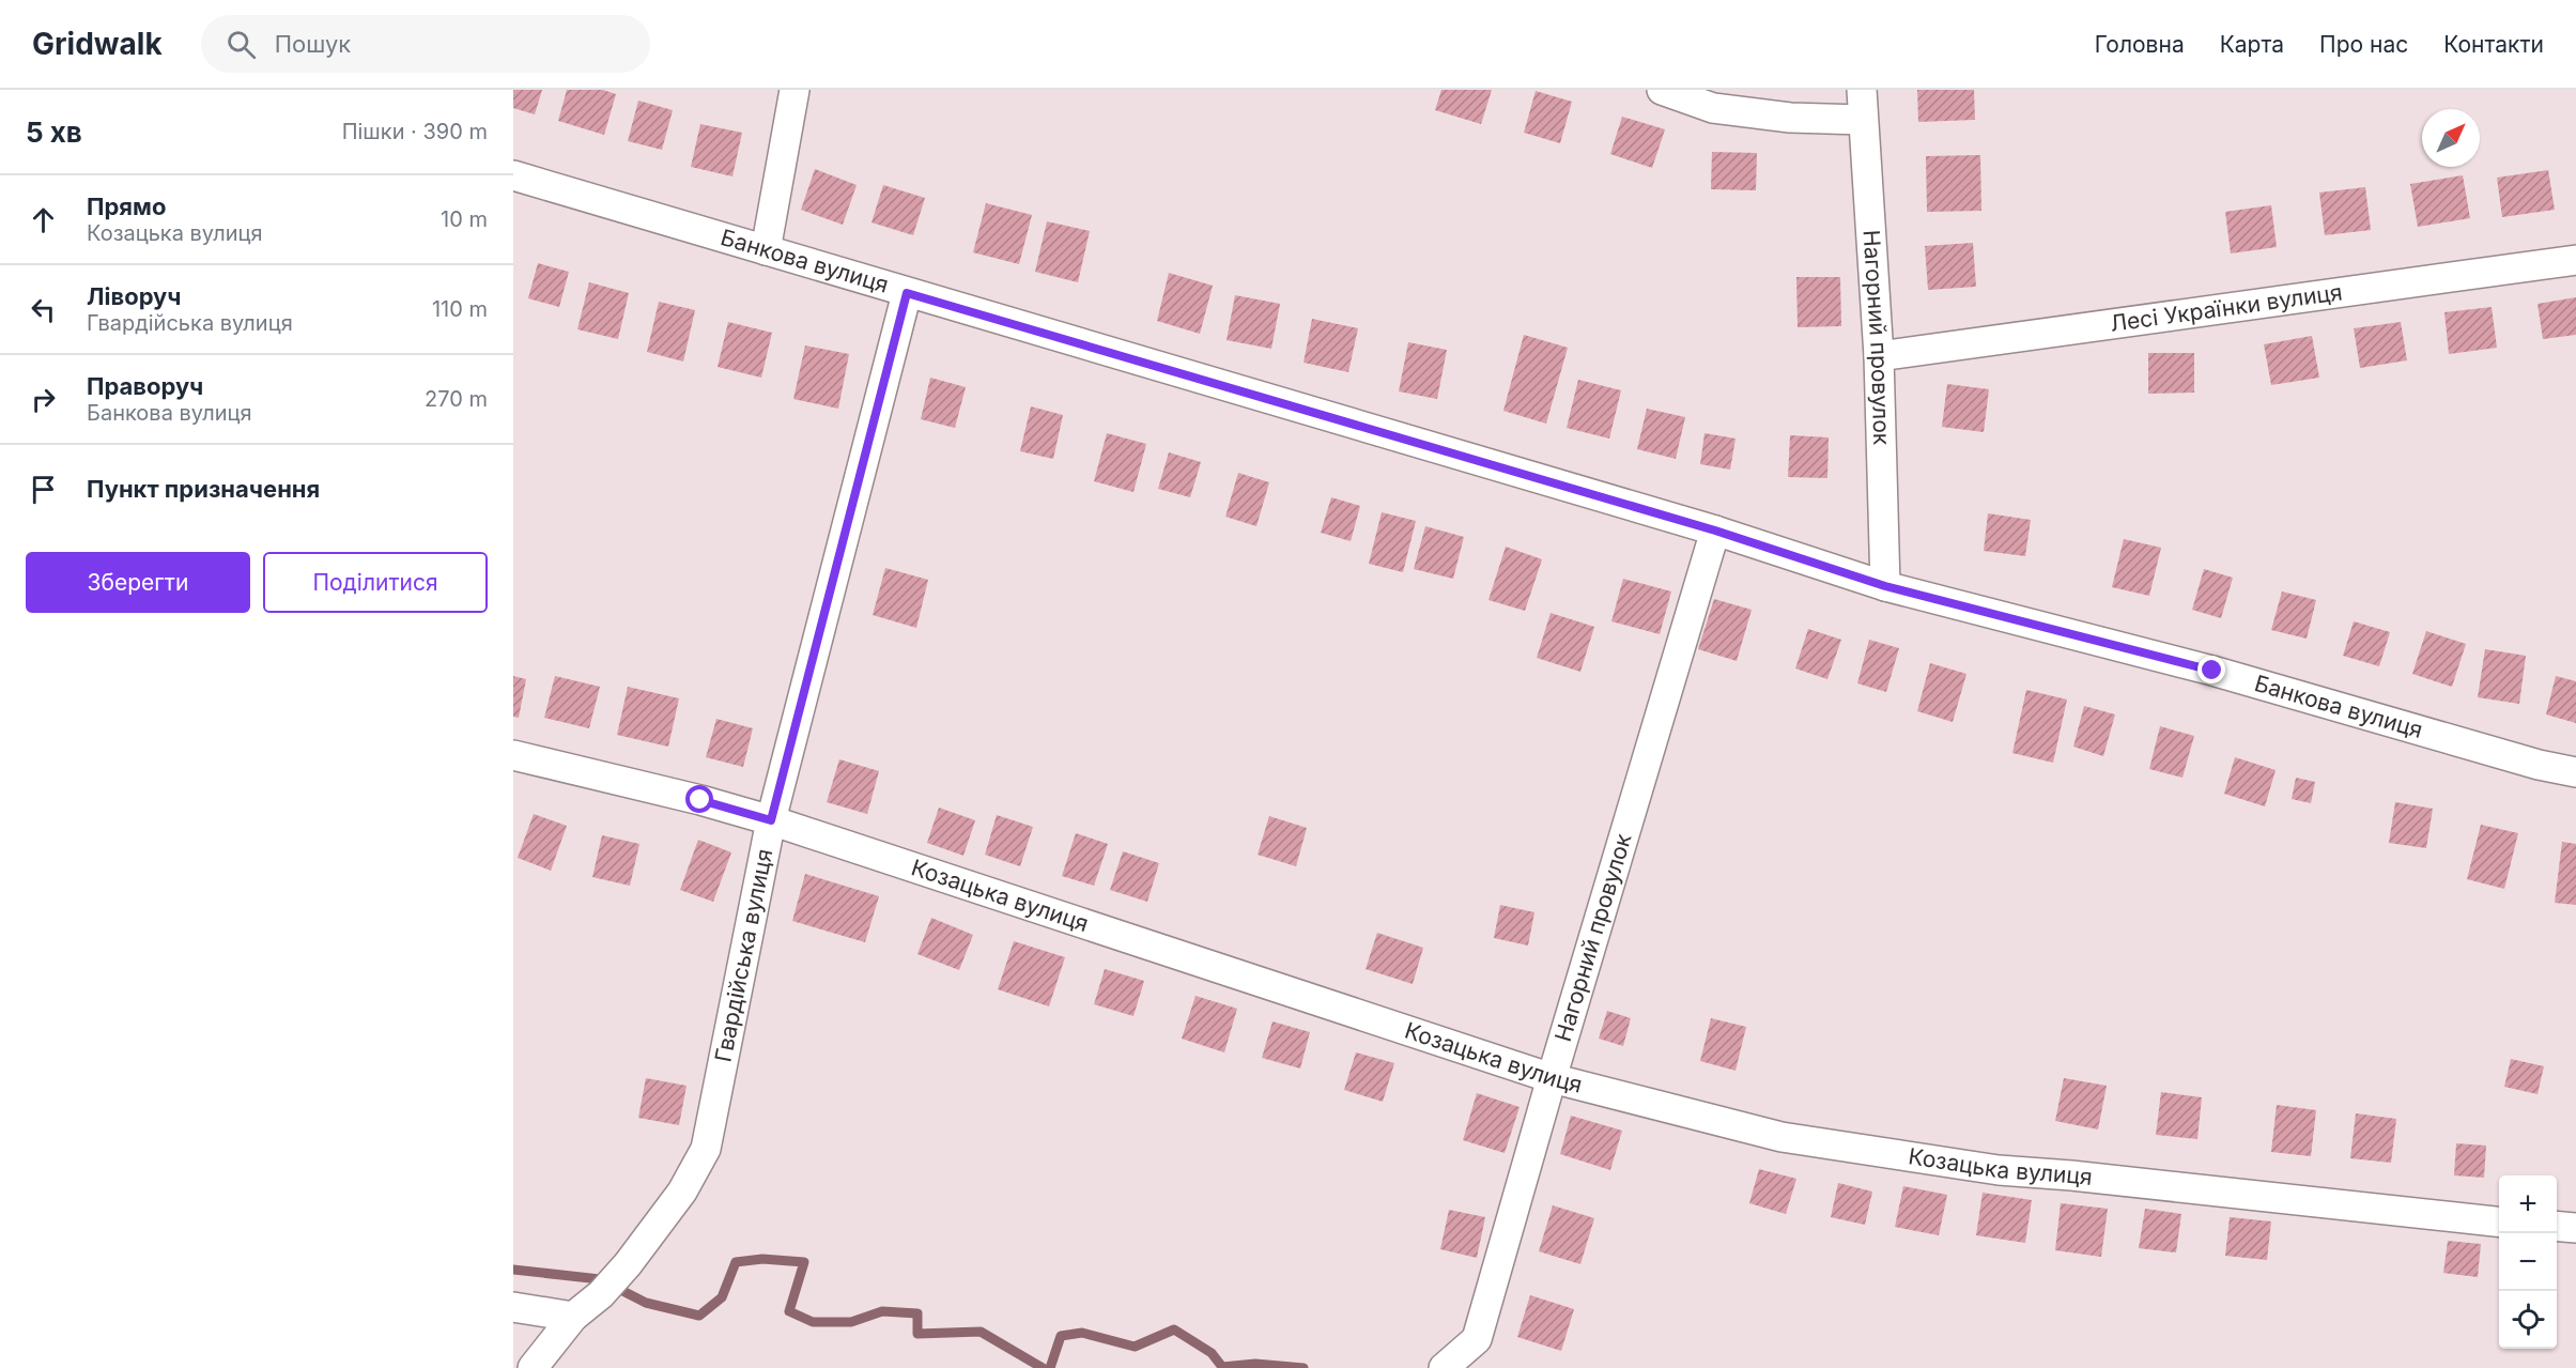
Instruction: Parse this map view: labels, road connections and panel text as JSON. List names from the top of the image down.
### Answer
{
  "streets": {
    "street": [
      "Банкова вулиця",
      "Лесі Українки вулиця",
      "Нагорний провулок",
      "Козацька вулиця",
      "Гвардійська вулиця"
    ]
  },
  "crossings": [
    ["Банкова вулиця", "Нагорний провулок"],
    ["Банкова вулиця", "Гвардійська вулиця"],
    ["Лесі Українки вулиця", "Нагорний провулок"],
    ["Нагорний провулок", "Козацька вулиця"],
    ["Козацька вулиця", "Гвардійська вулиця"]
  ],
  "north": "top right",
  "page": {
    "header": "Gridwalk",
    "search": "Пошук",
    "nav": [
      "Головна",
      "Карта",
      "Про нас",
      "Контакти"
    ],
    "heading": ["5 хв", "Пішки · 390 m"],
    "list": [
      ["Прямо", "Козацька вулиця", "10 m"],
      ["Ліворуч", "Гвардійська вулиця", "110 m"],
      ["Праворуч", "Банкова вулиця", "270 m"],
      "Пункт призначення"
    ],
    "buttons": ["Зберегти", "Поділитися"],
    "map_buttons": ["+", "−"]
  }
}
